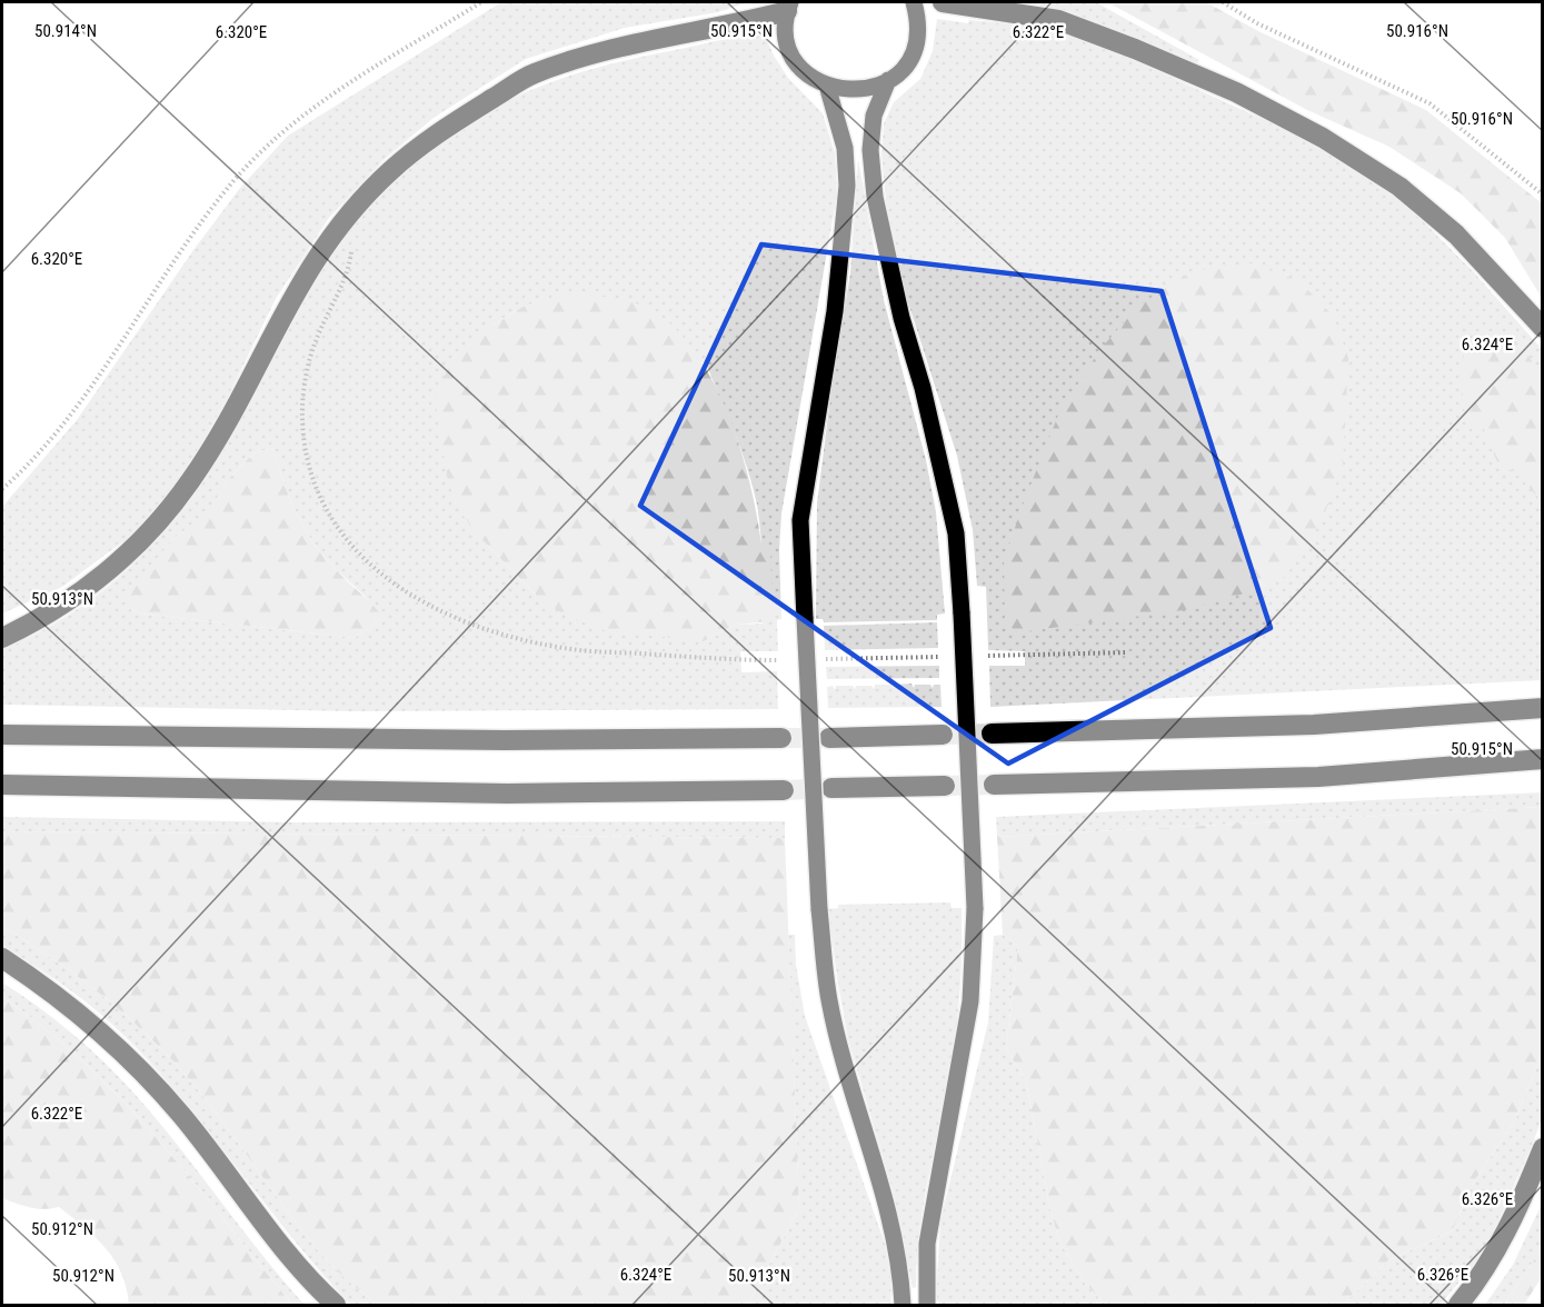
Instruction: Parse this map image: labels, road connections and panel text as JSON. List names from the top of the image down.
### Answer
{
  "coordinates": [
    "50.914°N",
    "50.915°N",
    "50.916°N",
    "6.320°E",
    "6.322°E",
    "6.324°E",
    "50.913°N",
    "6.326°E",
    "50.912°N"
  ]
}
